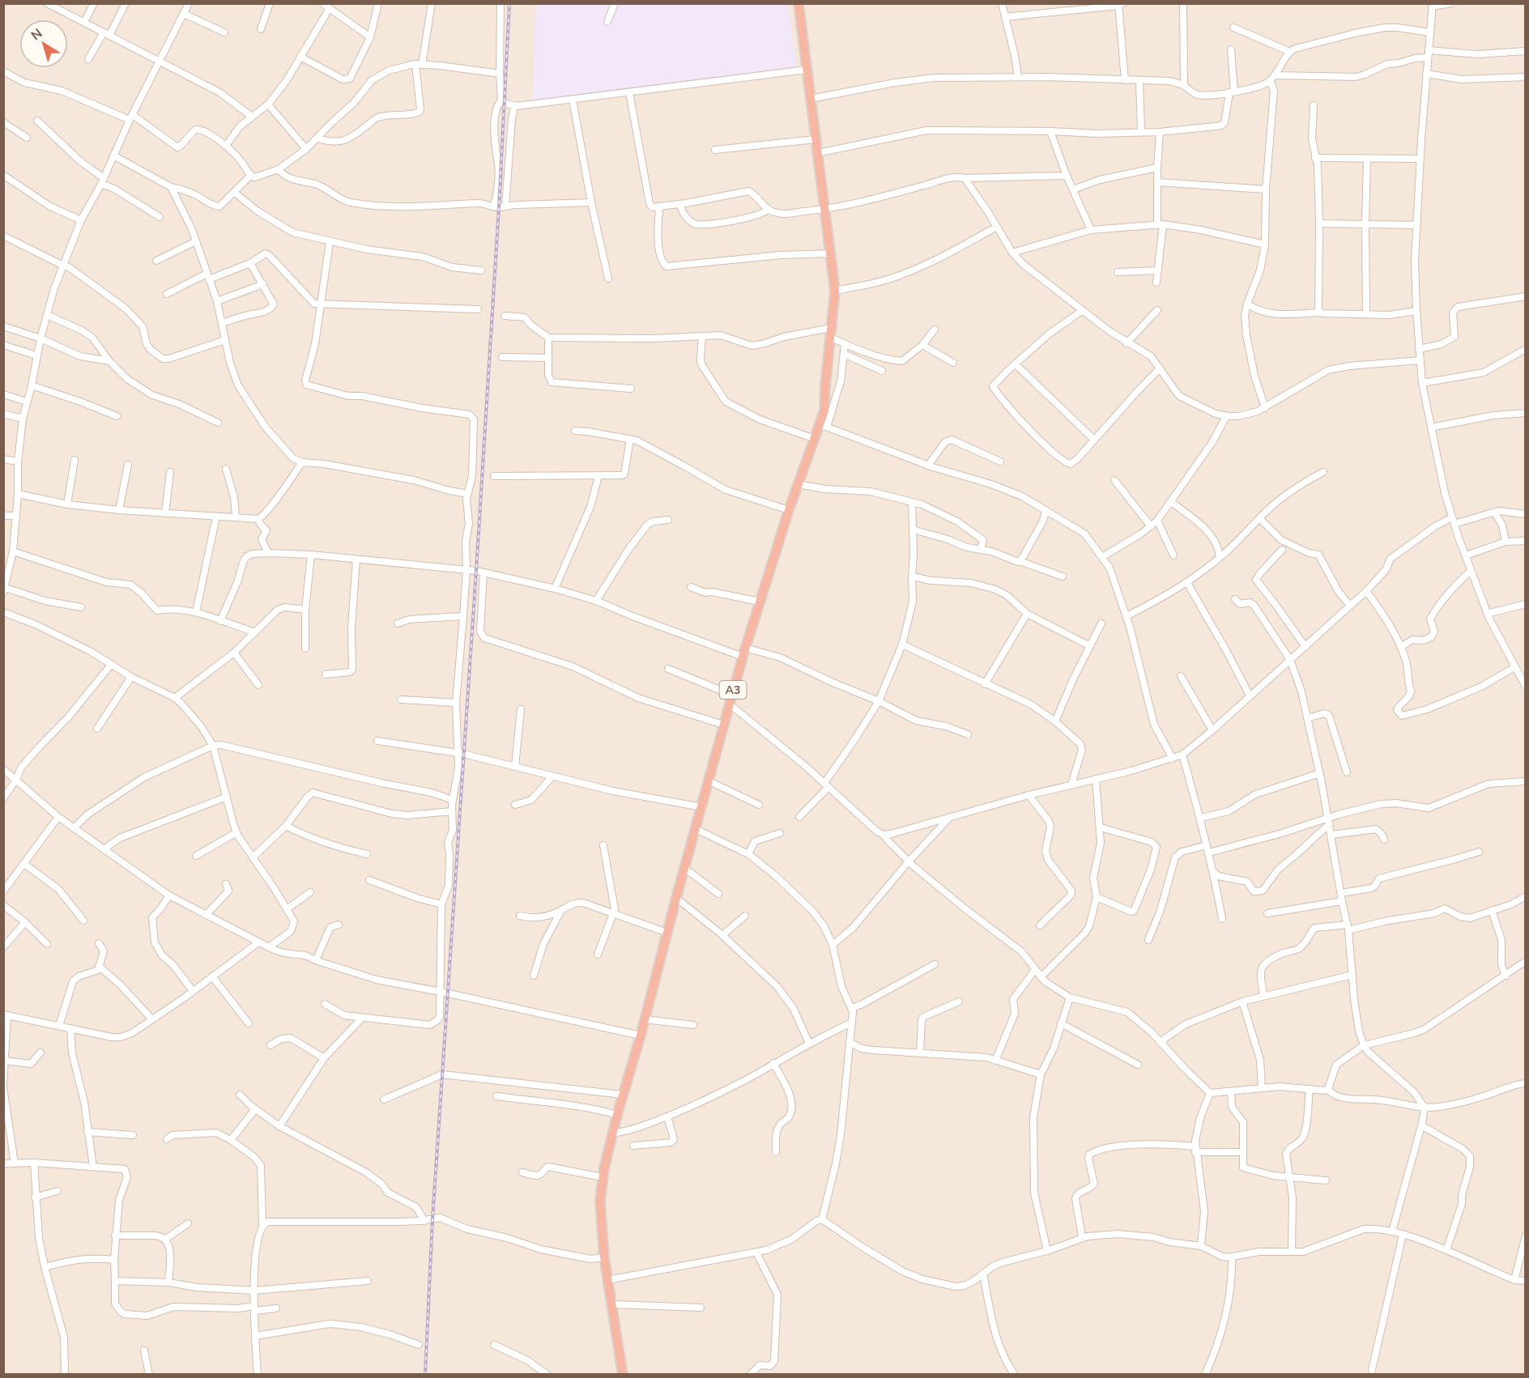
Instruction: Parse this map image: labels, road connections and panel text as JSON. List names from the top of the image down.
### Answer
{
  "streets": {
    "highway": ["A3"]
  },
  "north": "top left"
}
